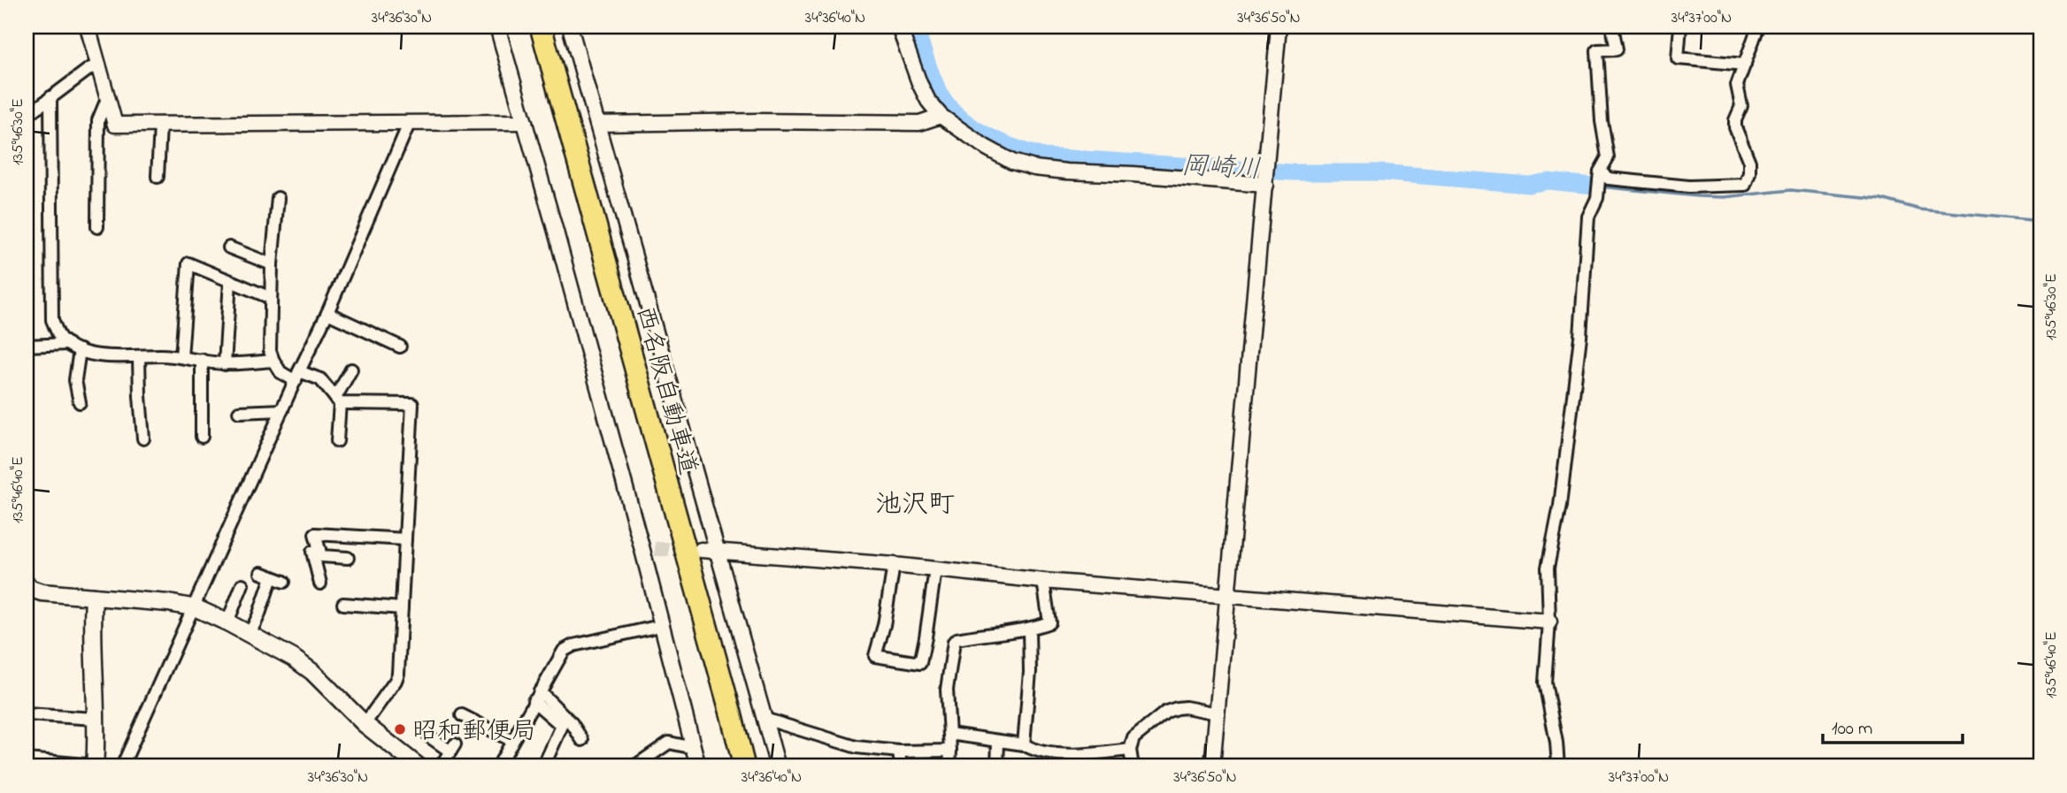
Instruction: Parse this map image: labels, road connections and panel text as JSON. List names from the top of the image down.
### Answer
{
  "streets": {
    "highway": ["西名阪自動車道"]
  },
  "districts": ["池沢町"],
  "water": ["岡崎川"],
  "places": ["昭和郵便局"],
  "scale_bar": "100 m",
  "coordinates": [
    "34°36'30\"N",
    "34°36'40\"N",
    "34°36'50\"N",
    "34°37'00\"N",
    "135°46'30\"E",
    "135°46'40\"E"
  ]
}
